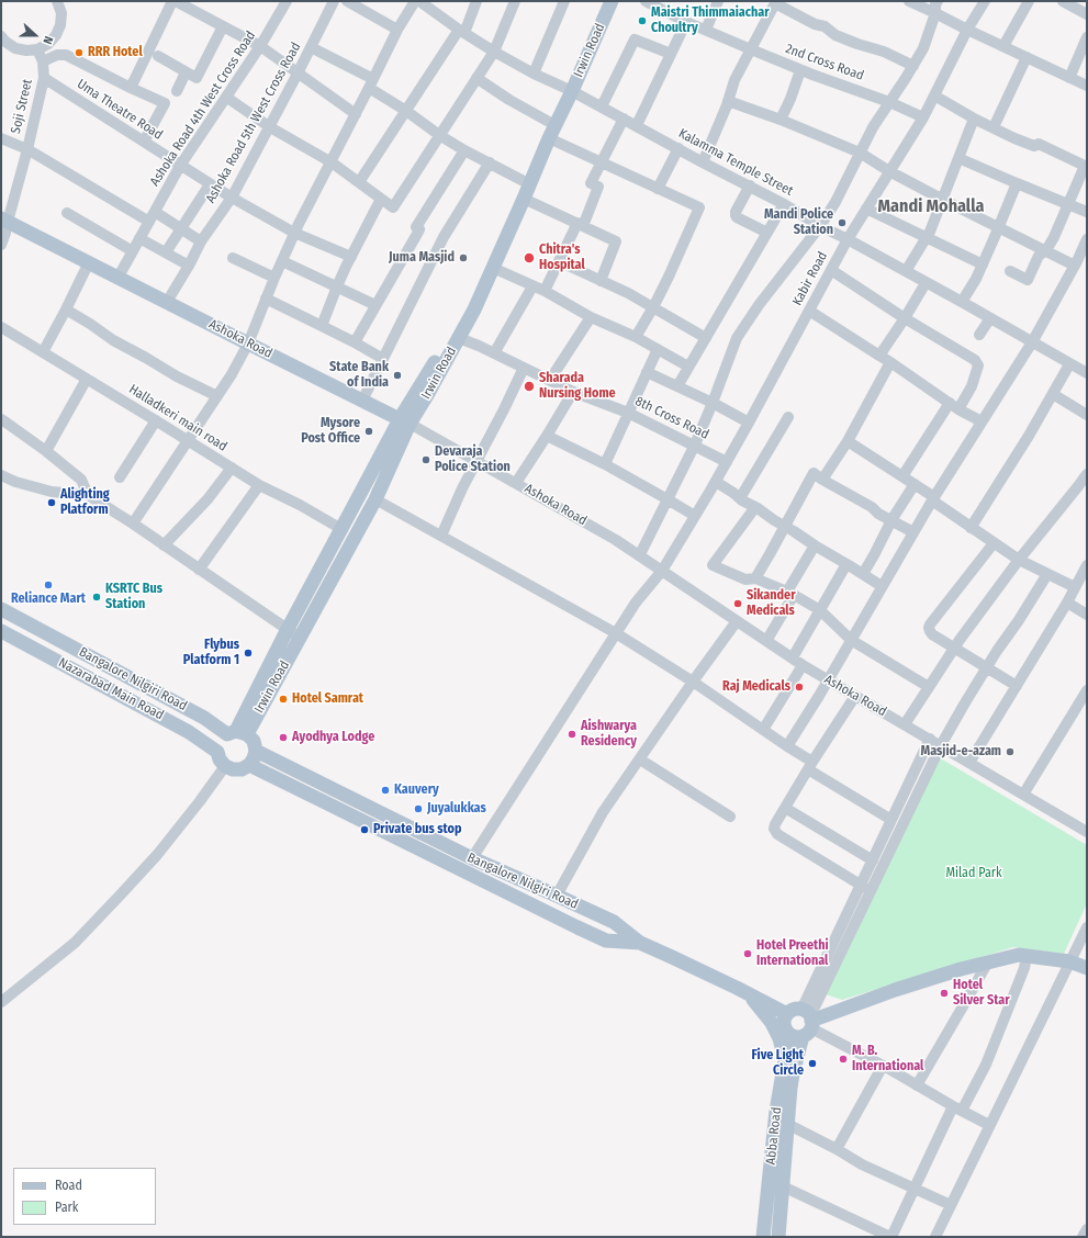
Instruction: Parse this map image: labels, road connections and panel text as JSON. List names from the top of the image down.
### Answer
{
  "streets": {
    "main road": [
      "Irwin Road",
      "Ashoka Road",
      "Bangalore Nilgiri Road",
      "Nazarabad Main Road",
      "Abba Road"
    ],
    "street": [
      "2nd Cross Road",
      "Soji Street",
      "Ashoka Road 4th West Cross Road",
      "Uma Theatre Road",
      "Ashoka Road 5th West Cross Road",
      "Kalamma Temple Street",
      "Kabir Road",
      "Halladkeri main road",
      "8th Cross Road"
    ]
  },
  "crossings": [
    ["Irwin Road", "Kalamma Temple Street"],
    ["Irwin Road", "Ashoka Road"],
    ["Irwin Road", "Halladkeri main road"],
    ["Irwin Road", "8th Cross Road"],
    ["Irwin Road", "Bangalore Nilgiri Road"],
    ["2nd Cross Road", "Kabir Road"],
    ["Soji Street", "Uma Theatre Road"],
    ["Soji Street", "Ashoka Road"],
    ["Ashoka Road 4th West Cross Road", "Uma Theatre Road"],
    ["Ashoka Road 4th West Cross Road", "Ashoka Road"],
    ["Uma Theatre Road", "Ashoka Road 5th West Cross Road"],
    ["Ashoka Road 5th West Cross Road", "Ashoka Road"],
    ["Kalamma Temple Street", "Kabir Road"],
    ["Kabir Road", "Ashoka Road"],
    ["Kabir Road", "8th Cross Road"],
    ["Kabir Road", "Bangalore Nilgiri Road"]
  ],
  "districts": ["Mandi Mohalla"],
  "parks": ["Milad Park"],
  "places": [
    "Maistri Thimmaiachar Choultry",
    "RRR Hotel",
    "Mandi Police Station",
    "Juma Masjid",
    "Chitra's Hospital",
    "State Bank of India",
    "Sharada Nursing Home",
    "Mysore Post Office",
    "Devaraja Police Station",
    "Alighting Platform",
    "Reliance Mart",
    "KSRTC Bus Station",
    "Sikander Medicals",
    "Flybus Platform 1",
    "Raj Medicals",
    "Hotel Samrat",
    "Aishwarya Residency",
    "Ayodhya Lodge",
    "Masjid-e-azam",
    "Kauvery",
    "Juyalukkas",
    "Private bus stop",
    "Hotel Preethi International",
    "Hotel Silver Star",
    "M. B. International",
    "Five Light Circle"
  ],
  "legend": ["Road", "Park"],
  "north": "right"
}
